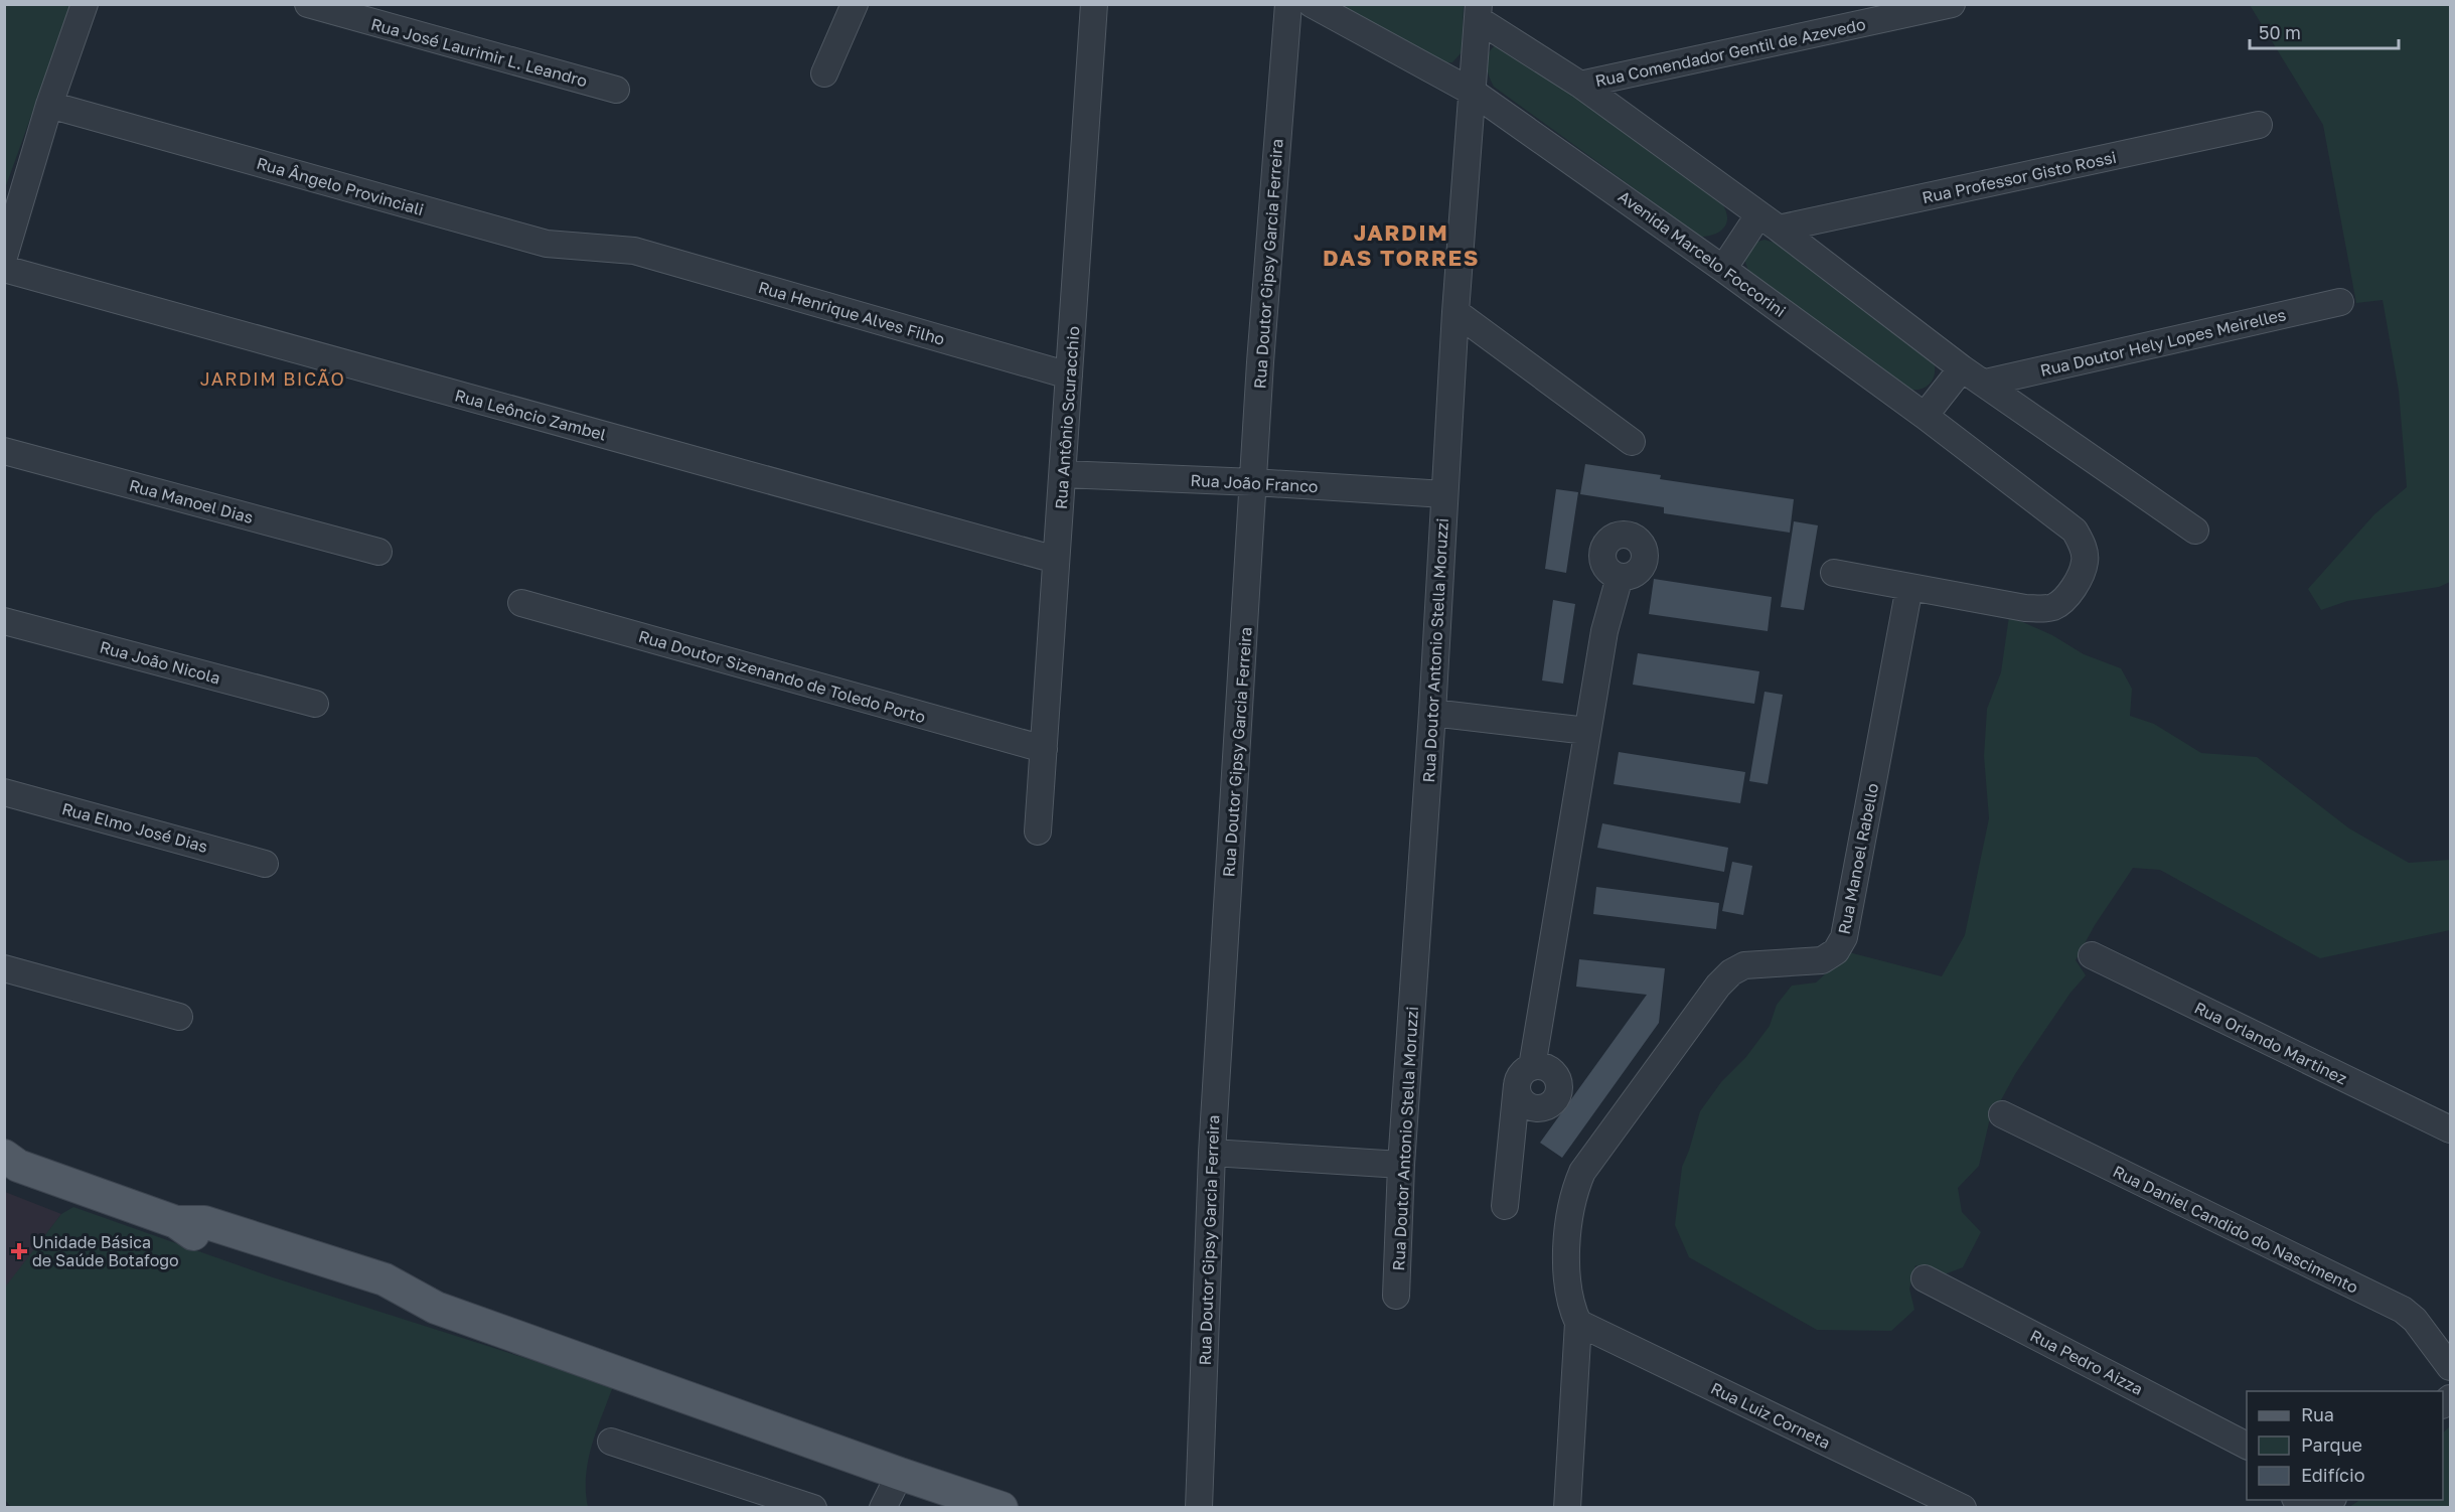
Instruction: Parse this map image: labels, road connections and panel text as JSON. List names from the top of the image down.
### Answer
{
  "streets": {
    "street": [
      "Rua José Laurimir L. Leandro",
      "Rua Comendador Gentil de Azevedo",
      "Rua Professor Gisto Rossi",
      "Rua Ângelo Provinciali",
      "Avenida Marcelo Foccorini",
      "Rua Doutor Gipsy Garcia Ferreira",
      "Rua Henrique Alves Filho",
      "Rua Doutor Hely Lopes Meirelles",
      "Rua Leôncio Zambel",
      "Rua Antônio Scuracchio",
      "Rua João Franco",
      "Rua Manoel Dias",
      "Rua Doutor Antonio Stella Moruzzi",
      "Rua João Nicola",
      "Rua Doutor Sizenando de Toledo Porto",
      "Rua Elmo José Dias",
      "Rua Manoel Rabello",
      "Rua Orlando Martinez",
      "Rua Daniel Candido do Nascimento",
      "Rua Pedro Aizza",
      "Rua Luiz Corneta"
    ]
  },
  "crossings": [
    ["Rua Ângelo Provinciali", "Rua Henrique Alves Filho"],
    ["Avenida Marcelo Foccorini", "Rua Doutor Antonio Stella Moruzzi"],
    ["Avenida Marcelo Foccorini", "Rua Manoel Rabello"],
    ["Rua Doutor Gipsy Garcia Ferreira", "Rua João Franco"],
    ["Rua Henrique Alves Filho", "Rua Antônio Scuracchio"],
    ["Rua Leôncio Zambel", "Rua Antônio Scuracchio"],
    ["Rua Antônio Scuracchio", "Rua João Franco"],
    ["Rua Antônio Scuracchio", "Rua Doutor Sizenando de Toledo Porto"],
    ["Rua João Franco", "Rua Doutor Antonio Stella Moruzzi"],
    ["Rua Manoel Rabello", "Rua Luiz Corneta"]
  ],
  "districts": ["JARDIM DAS TORRES", "JARDIM BICÃO"],
  "places": {
    "health": ["Unidade Básica de Saúde Botafogo"]
  },
  "legend": ["Rua", "Parque", "Edifício"],
  "scale_bar": "50 m"
}
